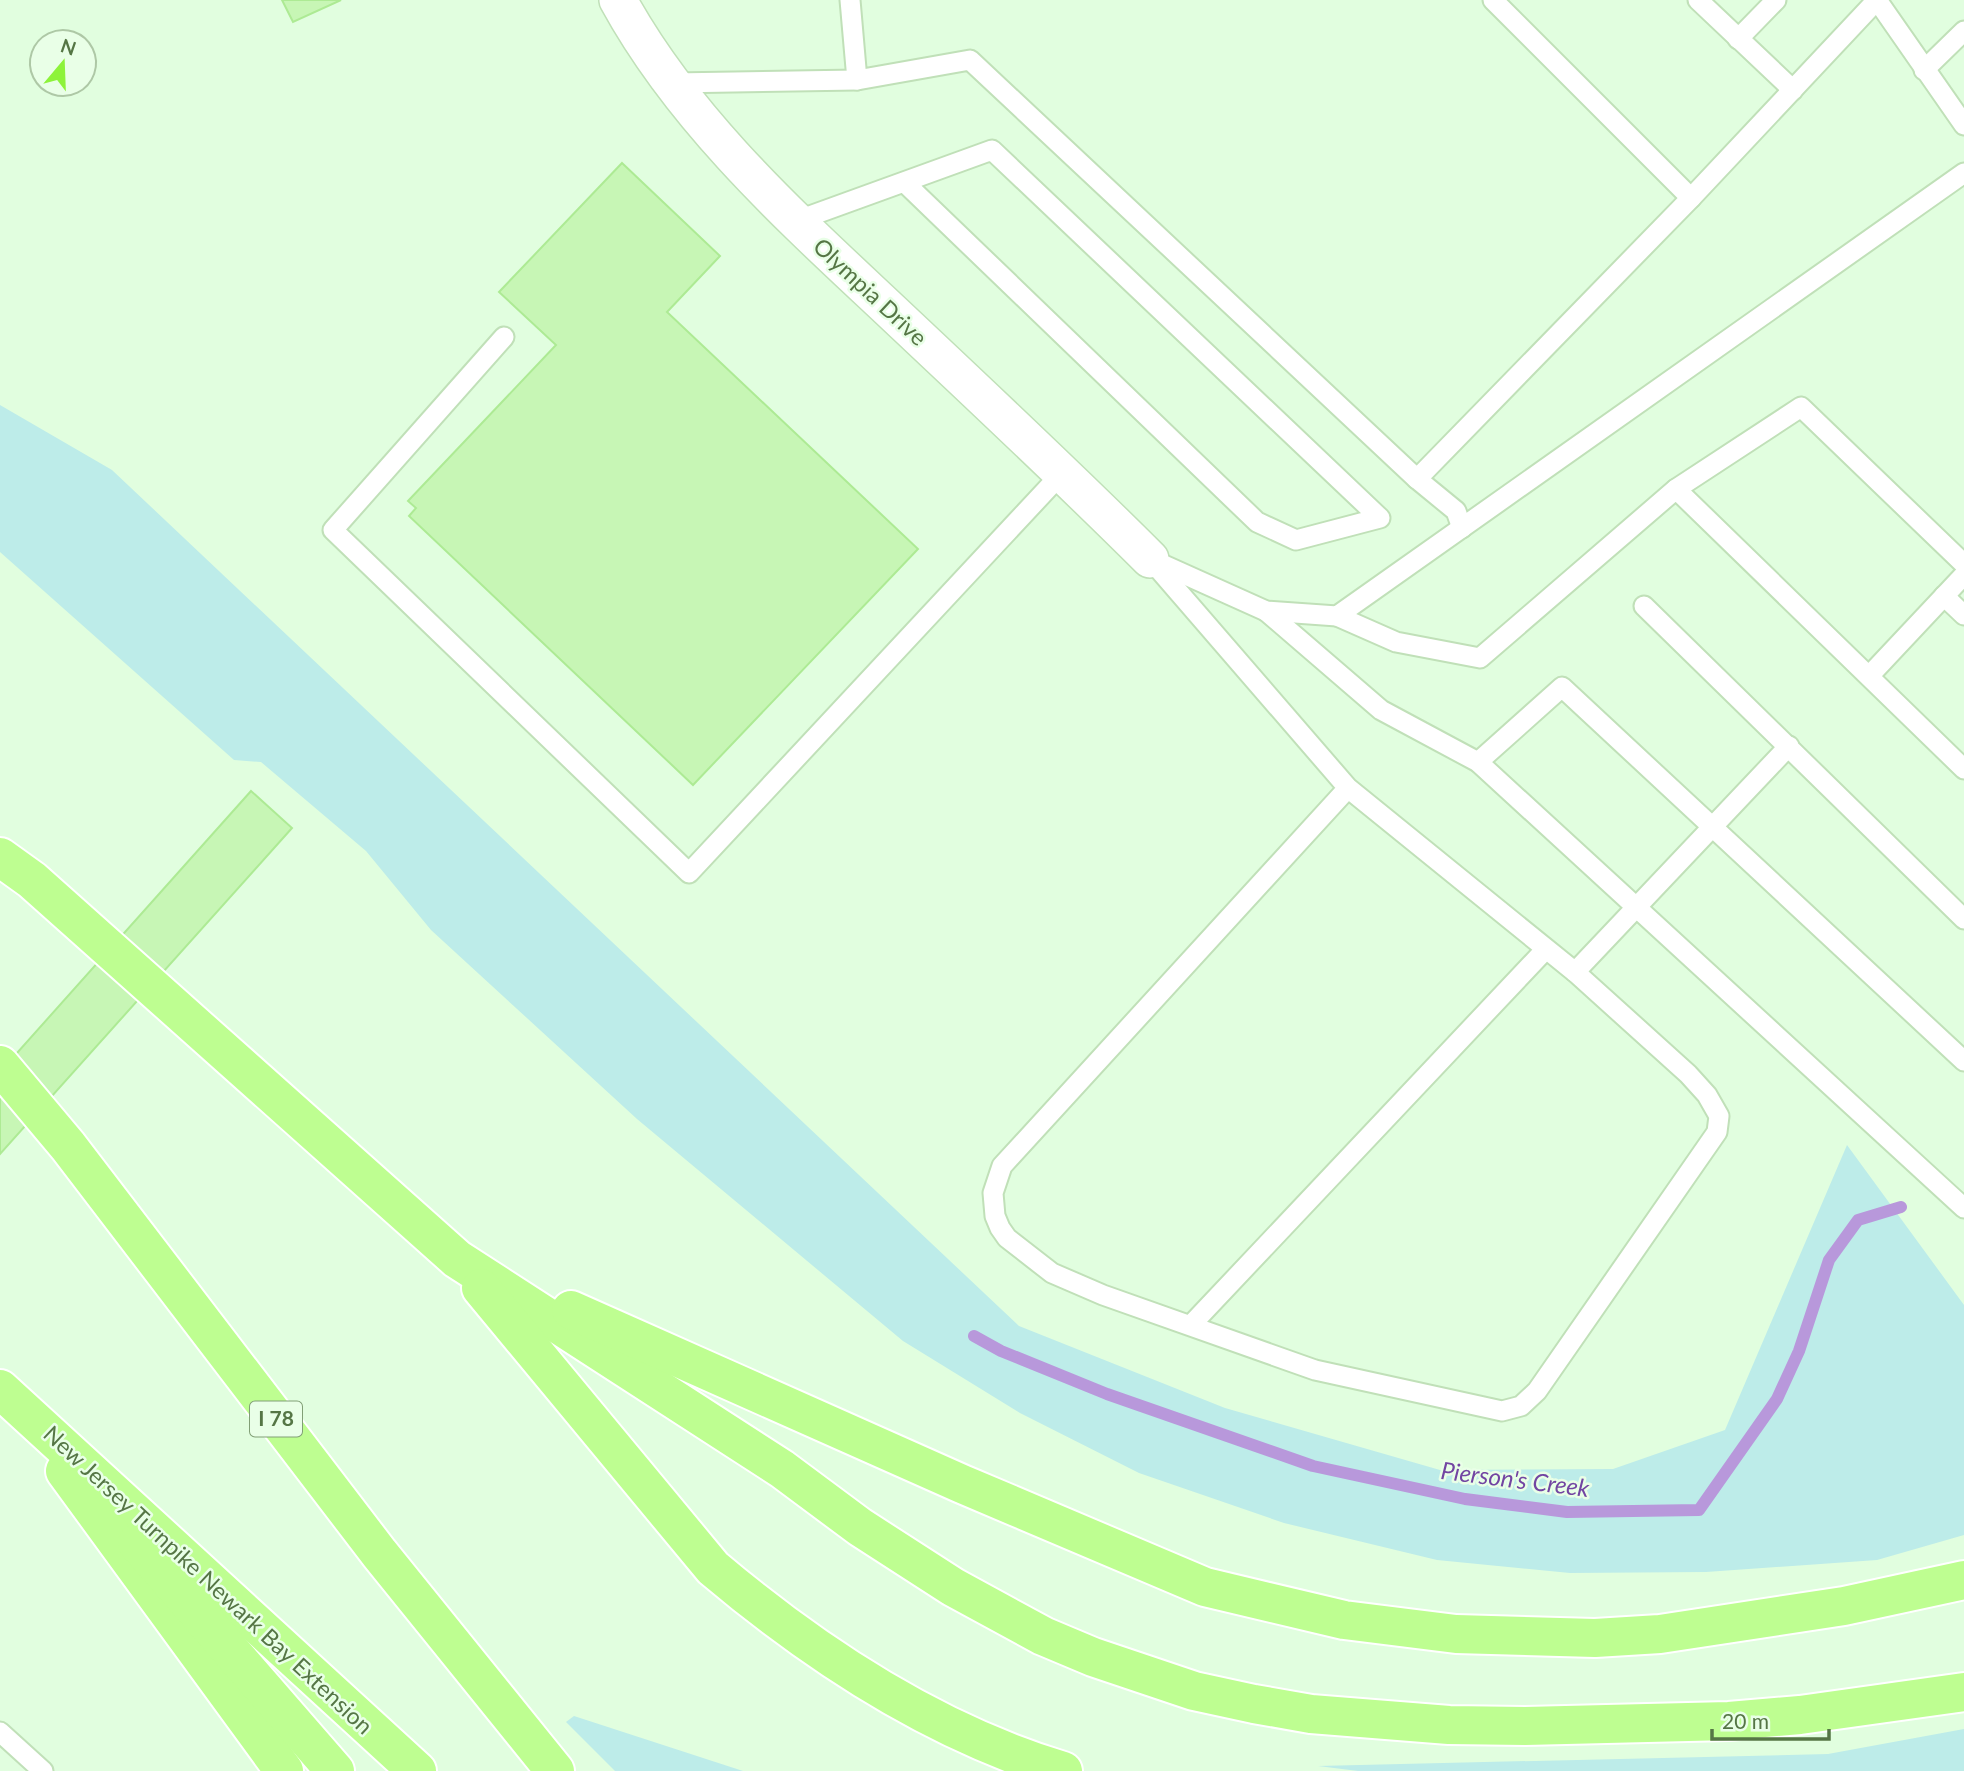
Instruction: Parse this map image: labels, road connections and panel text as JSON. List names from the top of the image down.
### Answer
{
  "streets": {
    "highway": ["I 78", "New Jersey Turnpike Newark Bay Extension"],
    "street": ["Olympia Drive"]
  },
  "water": ["Pierson's Creek"],
  "scale_bar": "20 m",
  "north": "top"
}
